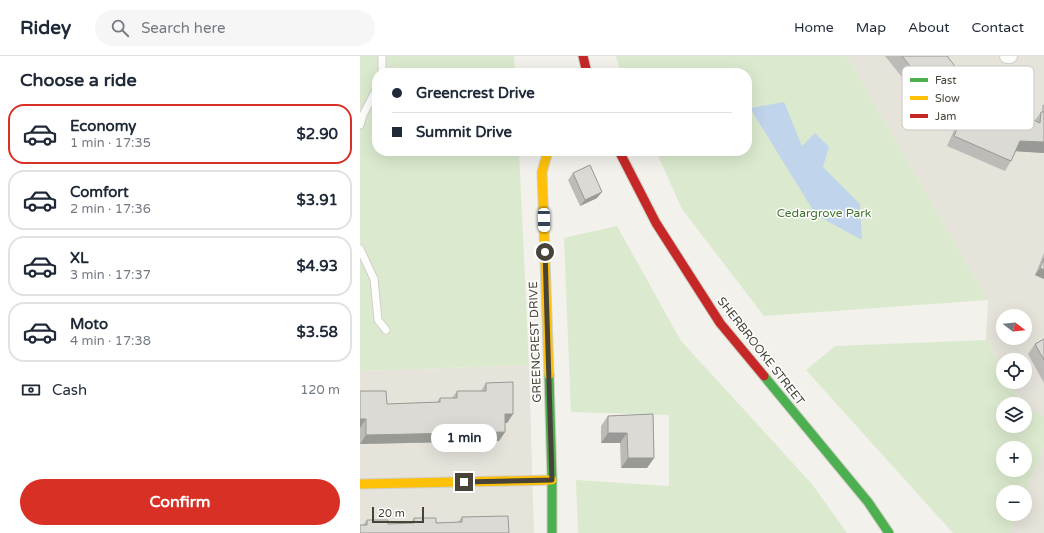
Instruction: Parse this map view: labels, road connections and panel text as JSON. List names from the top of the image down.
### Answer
{
  "streets": {
    "street": ["GREENCREST DRIVE", "SHERBROOKE STREET"]
  },
  "parks": ["Cedargrove Park"],
  "legend": ["Fast", "Slow", "Jam"],
  "scale_bar": "20 m",
  "north": "right",
  "page": {
    "header": "Ridey",
    "search": "Search here",
    "nav": [
      "Home",
      "Map",
      "About",
      "Contact"
    ],
    "heading": "Choose a ride",
    "banner": ["Greencrest Drive", "Summit Drive"],
    "list": [
      {
        "name": "Economy",
        "note": "1 min · 17:35",
        "value": "$2.90"
      },
      {
        "name": "Comfort",
        "note": "2 min · 17:36",
        "value": "$3.91"
      },
      {
        "name": "XL",
        "note": "3 min · 17:37",
        "value": "$4.93"
      },
      {
        "name": "Moto",
        "note": "4 min · 17:38",
        "value": "$3.58"
      }
    ],
    "map_buttons": ["+", "−"],
    "pay": ["Cash", "120 m"],
    "bubble": "1 min",
    "buttons": "Confirm",
    "scale": "20 m"
  }
}
